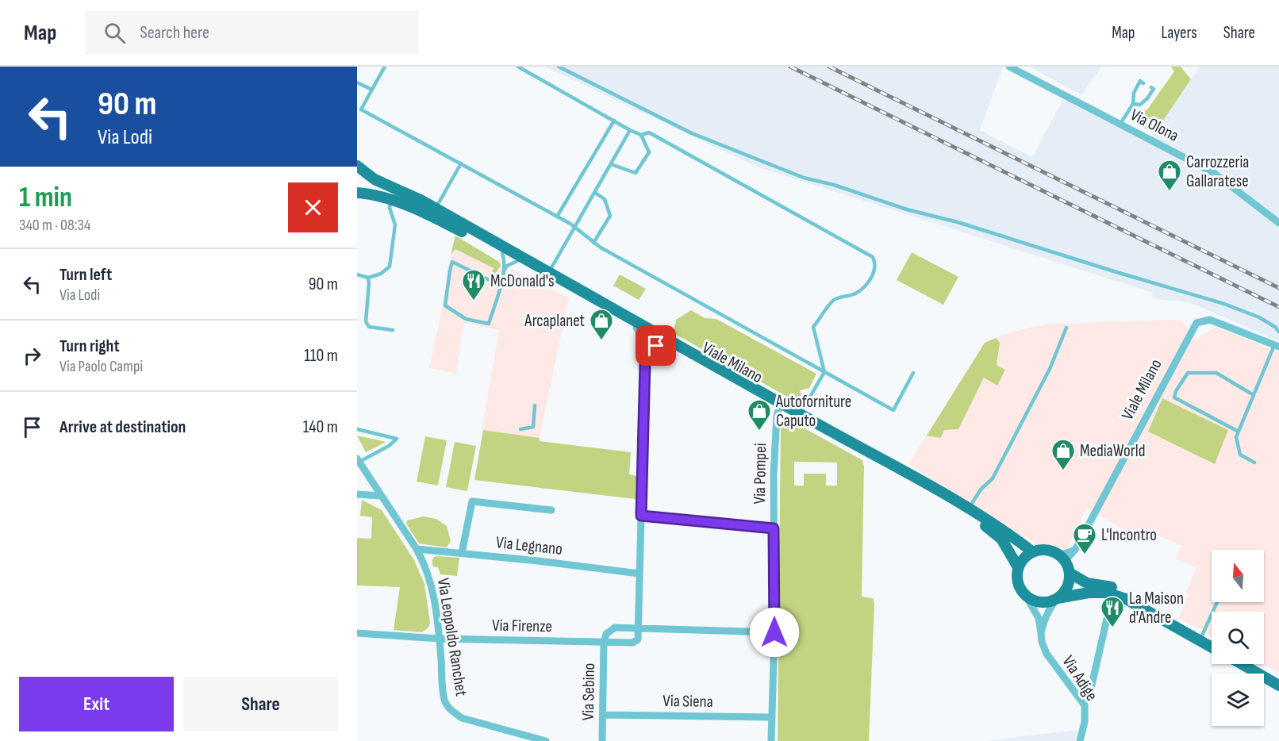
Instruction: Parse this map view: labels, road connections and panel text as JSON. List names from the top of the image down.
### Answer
{
  "streets": {
    "main road": ["Viale Milano"],
    "street": [
      "Via Olona",
      "Via Pompei",
      "Via Legnano",
      "Via Firenze",
      "Via Leopoldo Ranchet",
      "Via Adige",
      "Via Sebino",
      "Via Siena"
    ]
  },
  "crossings": [
    ["Viale Milano", "Via Pompei"],
    ["Viale Milano", "Via Adige"],
    ["Via Pompei", "Via Siena"],
    ["Via Legnano", "Via Leopoldo Ranchet"],
    ["Via Firenze", "Via Leopoldo Ranchet"],
    ["Via Firenze", "Via Sebino"],
    ["Via Sebino", "Via Siena"]
  ],
  "places": {
    "shop": [
      "Carrozzeria Gallaratese",
      "Arcaplanet",
      "Autoforniture Caputo",
      "MediaWorld"
    ],
    "restaurant": ["McDonald's", "La Maison d'Andre"],
    "cafe": ["L'Incontro"]
  },
  "north": "top",
  "page": {
    "header": "Map",
    "search": "Search here",
    "nav": ["Map", "Layers", "Share"],
    "turn": ["90 m", "Via Lodi"],
    "heading": ["1 min", "340 m · 08:34"],
    "list": [
      {
        "name": "Turn left",
        "note": "Via Lodi",
        "value": "90 m"
      },
      {
        "name": "Turn right",
        "note": "Via Paolo Campi",
        "value": "110 m"
      },
      {
        "name": "Arrive at destination",
        "value": "140 m"
      }
    ],
    "buttons": ["Exit", "Share"]
  }
}
